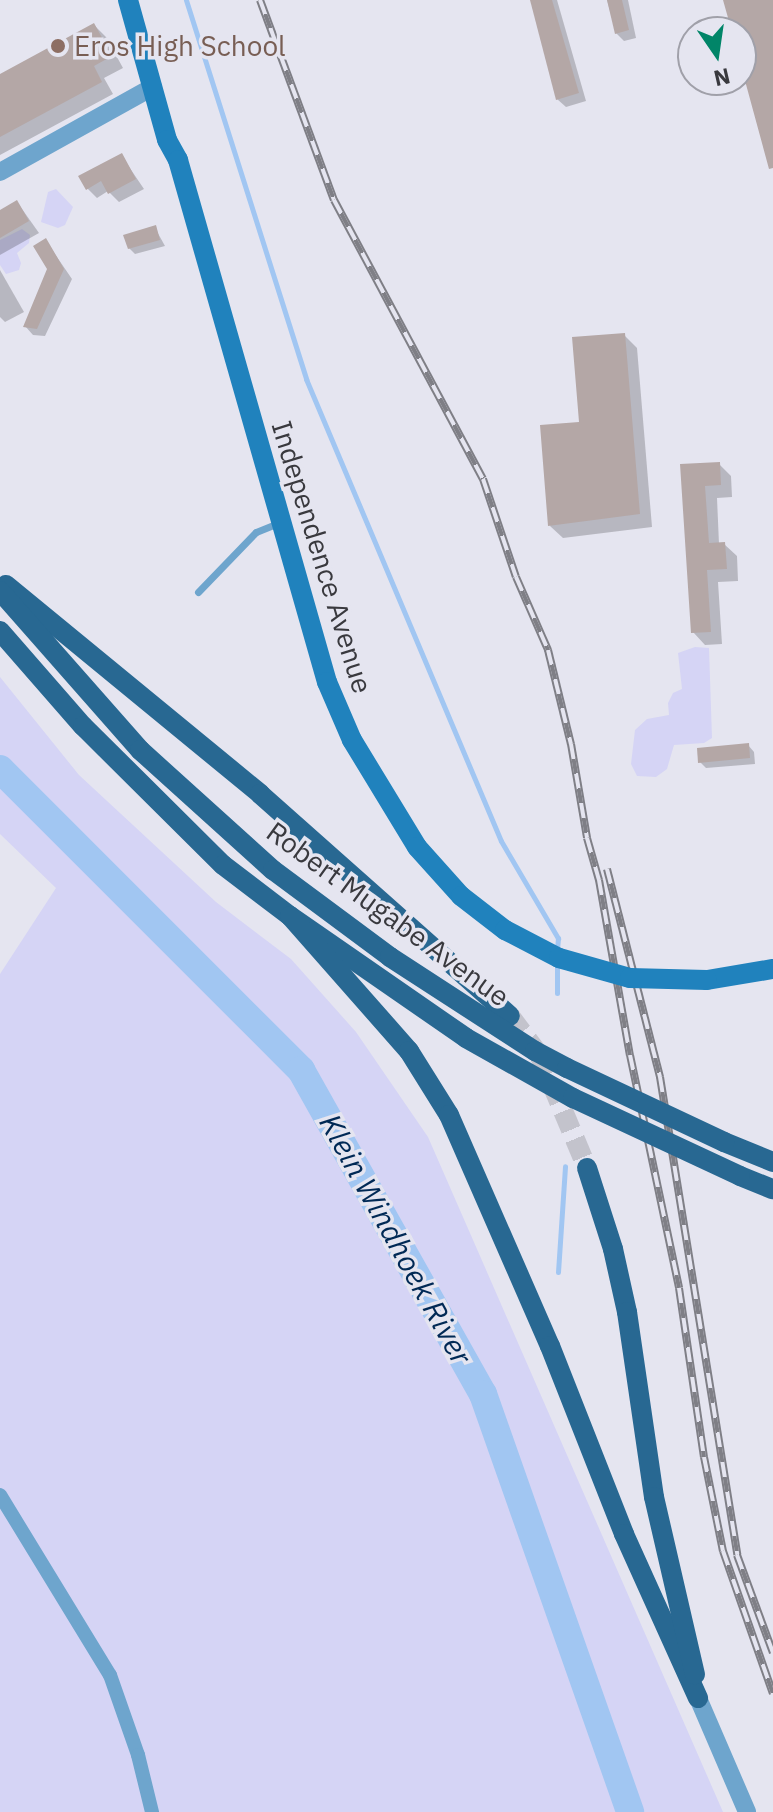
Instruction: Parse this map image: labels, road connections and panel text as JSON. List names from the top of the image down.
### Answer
{
  "streets": {
    "main road": ["Independence Avenue", "Robert Mugabe Avenue"]
  },
  "water": ["Klein Windhoek River"],
  "places": ["Eros High School"],
  "north": "bottom"
}
